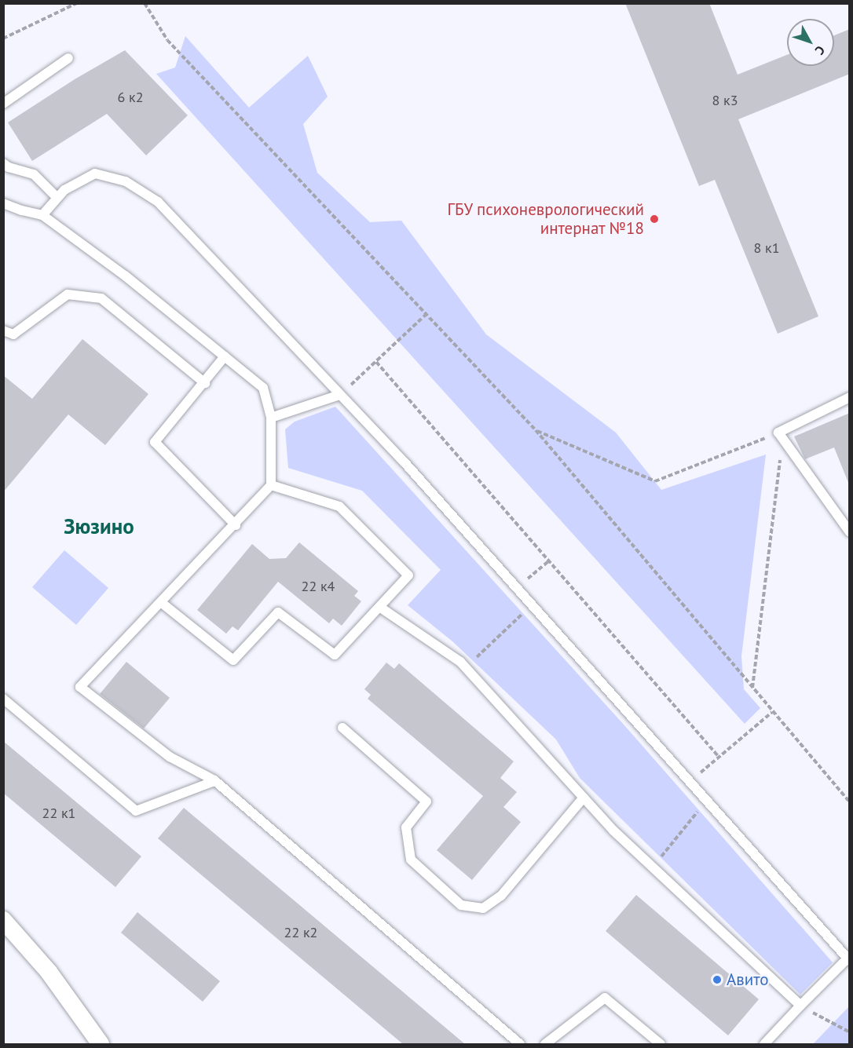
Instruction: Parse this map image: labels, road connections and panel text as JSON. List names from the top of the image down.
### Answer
{
  "districts": ["Зюзино"],
  "places": ["ГБУ психоневрологический интернат №18", "Авито"],
  "house_numbers": [
    "6 к2",
    "8 к3",
    "8 к1",
    "22 к4",
    "22 к1",
    "22 к2"
  ],
  "north": "bottom right"
}
